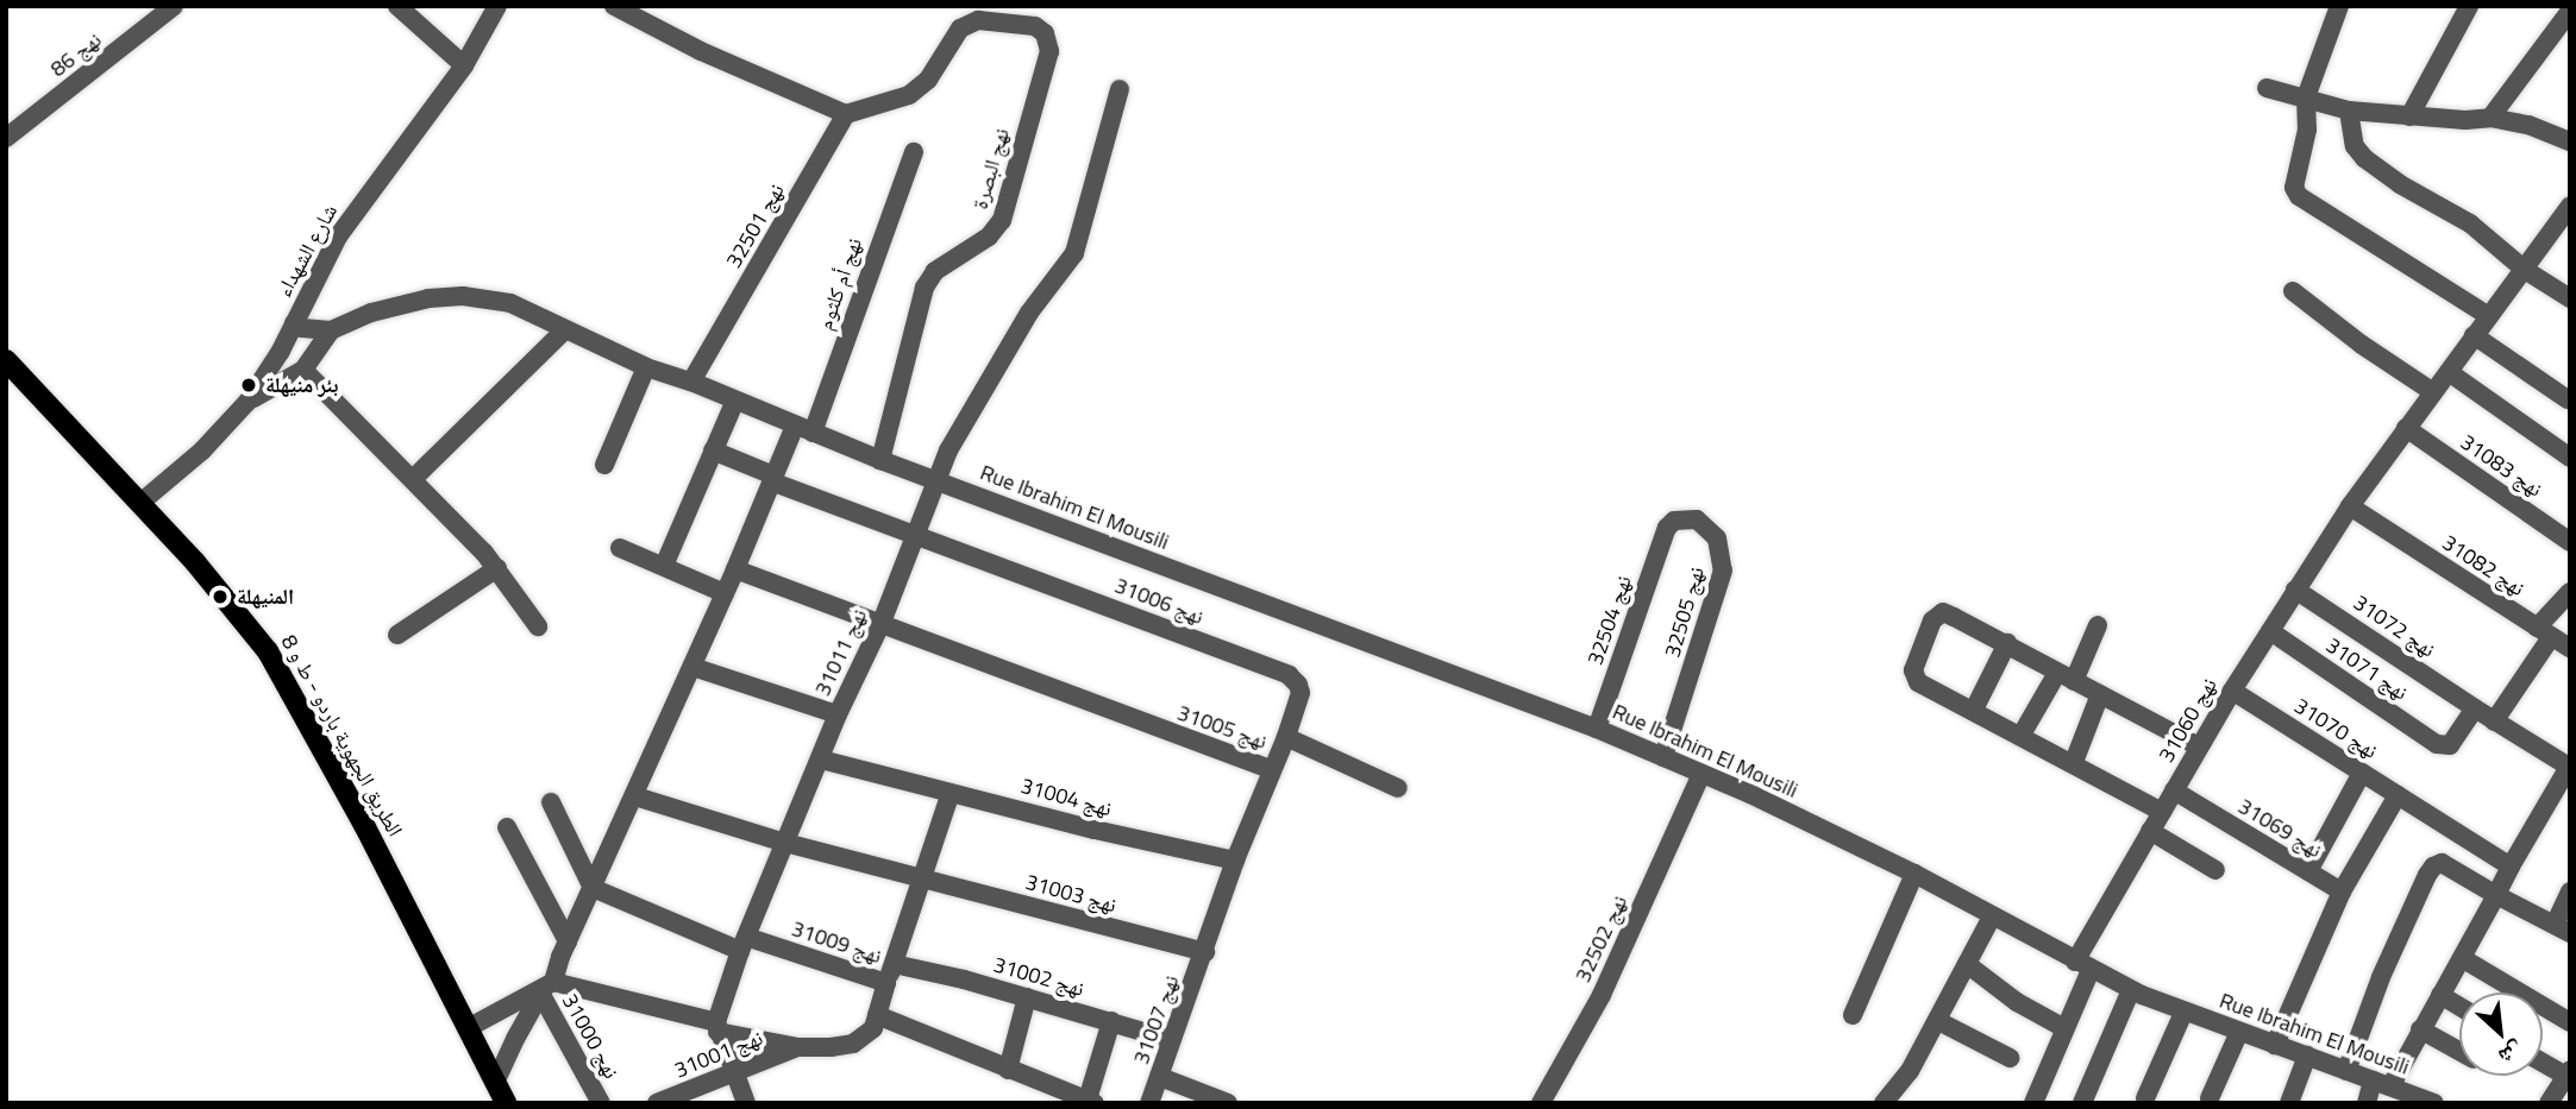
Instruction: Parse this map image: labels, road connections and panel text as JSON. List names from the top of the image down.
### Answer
{
  "streets": {
    "main road": ["الطريق الجهوية باردو - ط و 8"],
    "street": [
      "نهج 86",
      "نهج البصرة",
      "نهج 32501",
      "شارع الشهداء",
      "نهج أم كلثوم",
      "نهج 31083",
      "Rue Ibrahim El Mousili",
      "نهج 31082",
      "نهج 31006",
      "نهج 32505",
      "نهج 32504",
      "نهج 31072",
      "نهج 31011",
      "نهج 31071",
      "نهج 31060",
      "نهج 31005",
      "نهج 31070",
      "نهج 31004",
      "نهج 31069",
      "نهج 31003",
      "نهج 32502",
      "نهج 31009",
      "نهج 31002",
      "نهج 31007",
      "نهج 31000",
      "نهج 31001"
    ]
  },
  "crossings": [
    ["نهج البصرة", "نهج 32501"],
    ["نهج البصرة", "Rue Ibrahim El Mousili"],
    ["نهج 32501", "Rue Ibrahim El Mousili"],
    ["شارع الشهداء", "الطريق الجهوية باردو - ط و 8"],
    ["نهج أم كلثوم", "Rue Ibrahim El Mousili"],
    ["نهج 31083", "نهج 31060"],
    ["Rue Ibrahim El Mousili", "نهج 32505"],
    ["Rue Ibrahim El Mousili", "نهج 32504"],
    ["Rue Ibrahim El Mousili", "نهج 31011"],
    ["Rue Ibrahim El Mousili", "نهج 31060"],
    ["Rue Ibrahim El Mousili", "نهج 32502"],
    ["نهج 31082", "نهج 31060"],
    ["نهج 31006", "نهج 31011"],
    ["نهج 31006", "نهج 31005"],
    ["نهج 32505", "نهج 32504"],
    ["نهج 31072", "نهج 31071"],
    ["نهج 31072", "نهج 31060"],
    ["نهج 31011", "نهج 31005"],
    ["نهج 31011", "نهج 31004"],
    ["نهج 31011", "نهج 31003"],
    ["نهج 31071", "نهج 31060"],
    ["نهج 31060", "نهج 31070"],
    ["نهج 31060", "نهج 31069"],
    ["نهج 31005", "نهج 31004"],
    ["نهج 31005", "نهج 31003"],
    ["نهج 31005", "نهج 31007"],
    ["نهج 31003", "نهج 31007"],
    ["نهج 31009", "نهج 31001"],
    ["نهج 31002", "نهج 31007"]
  ],
  "places": ["بئر منيهلة", "المنيهلة"],
  "north": "bottom right"
}
